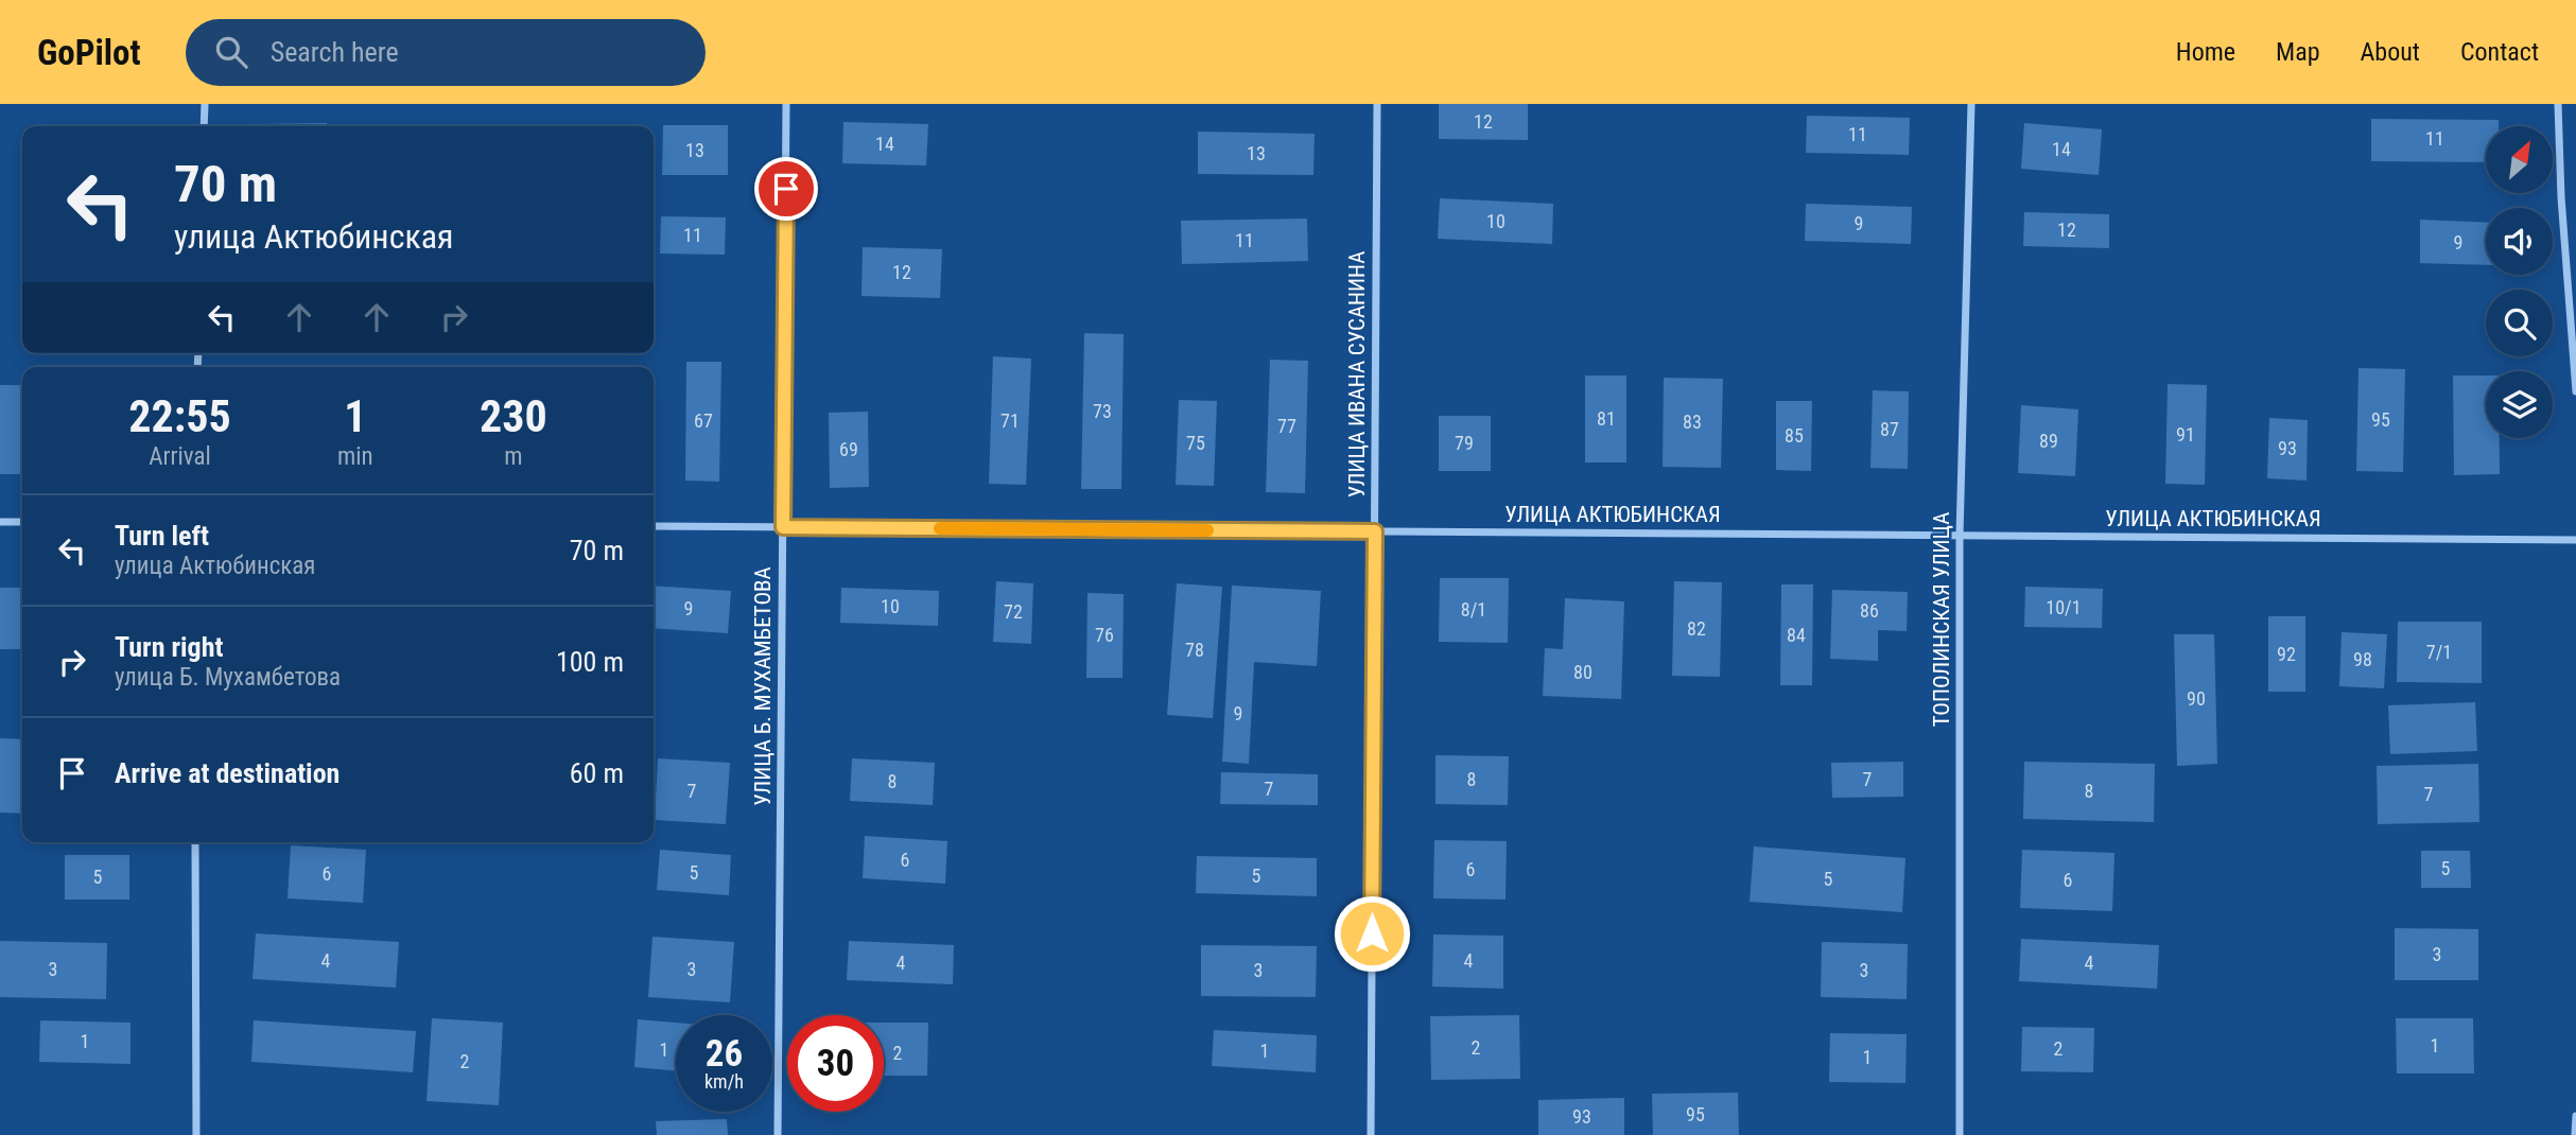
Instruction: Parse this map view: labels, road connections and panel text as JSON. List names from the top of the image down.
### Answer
{
  "streets": {
    "street": [
      "УЛИЦА ИВАНА СУСАНИНА",
      "УЛИЦА АКТЮБИНСКАЯ",
      "ТОПОЛИНСКАЯ УЛИЦА",
      "УЛИЦА Б. МУХАМБЕТОВА"
    ]
  },
  "crossings": [
    ["УЛИЦА ИВАНА СУСАНИНА", "УЛИЦА АКТЮБИНСКАЯ"],
    ["УЛИЦА АКТЮБИНСКАЯ", "ТОПОЛИНСКАЯ УЛИЦА"],
    ["УЛИЦА АКТЮБИНСКАЯ", "УЛИЦА Б. МУХАМБЕТОВА"]
  ],
  "house_numbers": [
    "12",
    "11",
    "11",
    "14",
    "14",
    "13",
    "13",
    "10",
    "9",
    "12",
    "11",
    "11",
    "9",
    "12",
    "73",
    "81",
    "95",
    "67",
    "71",
    "83",
    "77",
    "87",
    "91",
    "85",
    "89",
    "75",
    "79",
    "93",
    "69",
    "10",
    "10/1",
    "9",
    "8/1",
    "86",
    "72",
    "82",
    "76",
    "84",
    "78",
    "7/1",
    "92",
    "98",
    "80",
    "90",
    "9",
    "8",
    "7",
    "8",
    "7",
    "7",
    "8",
    "7",
    "6",
    "5",
    "6",
    "5",
    "6",
    "5",
    "5",
    "5",
    "6",
    "3",
    "4",
    "4",
    "4",
    "4",
    "3",
    "3",
    "3",
    "3",
    "1",
    "1",
    "2",
    "2",
    "1",
    "1",
    "2",
    "1",
    "2",
    "95",
    "93"
  ],
  "north": "top right",
  "page": {
    "header": "GoPilot",
    "search": "Search here",
    "nav": [
      "Home",
      "Map",
      "About",
      "Contact"
    ],
    "turn": ["70 m", "улица Актюбинская"],
    "eta": [
      "22:55",
      "Arrival",
      "1",
      "min",
      "230",
      "m"
    ],
    "list": [
      {
        "name": "Turn left",
        "note": "улица Актюбинская",
        "value": "70 m"
      },
      {
        "name": "Turn right",
        "note": "улица Б. Мухамбетова",
        "value": "100 m"
      },
      {
        "name": "Arrive at destination",
        "value": "60 m"
      }
    ],
    "speed": "26 km/h",
    "limit": "30"
  }
}
